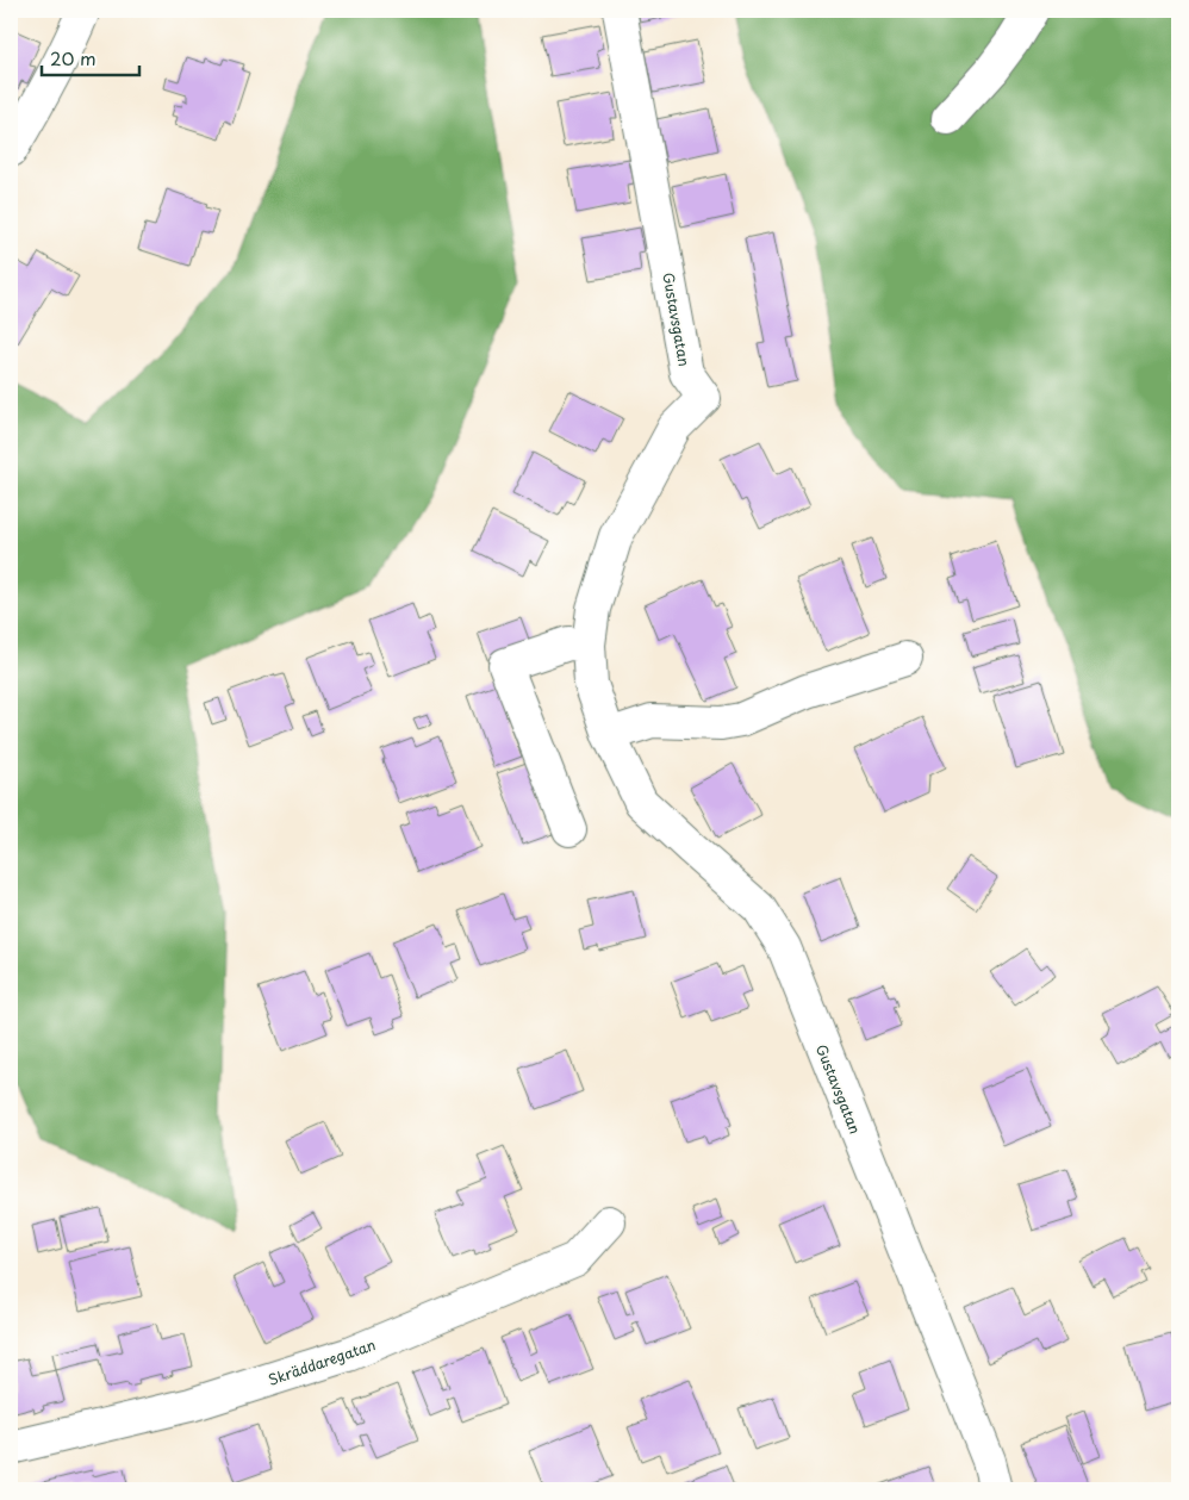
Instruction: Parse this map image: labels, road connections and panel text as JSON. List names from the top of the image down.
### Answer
{
  "streets": {
    "street": ["Gustavsgatan", "Skräddaregatan"]
  },
  "scale_bar": "20 m"
}
